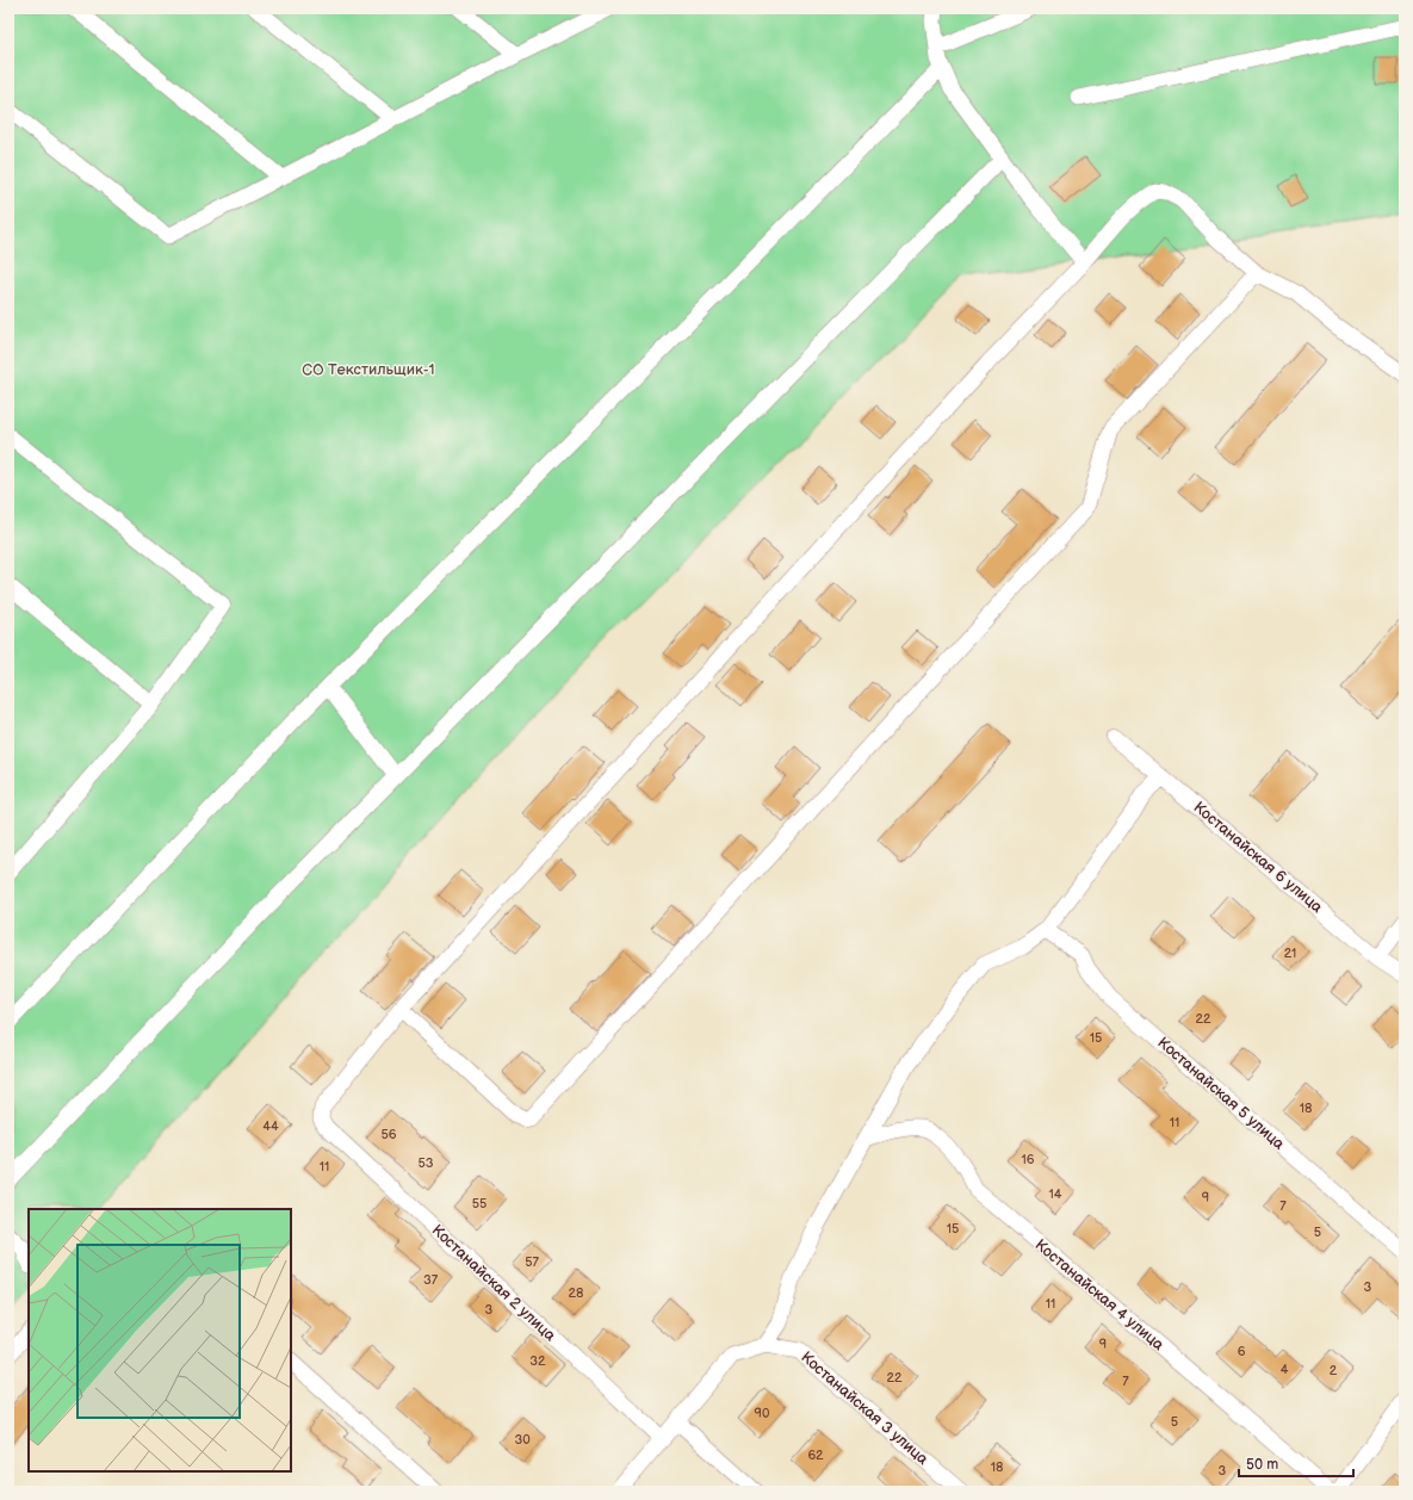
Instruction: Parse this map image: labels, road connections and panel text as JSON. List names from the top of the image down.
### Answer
{
  "streets": {
    "street": [
      "Костанайская 6 улица",
      "Костанайская 5 улица",
      "Костанайская 2 улица",
      "Костанайская 4 улица",
      "Костанайская 3 улица"
    ]
  },
  "parks": ["СО Текстильщик-1"],
  "house_numbers": [
    "21",
    "22",
    "15",
    "18",
    "11",
    "44",
    "56",
    "16",
    "53",
    "11",
    "14",
    "9",
    "55",
    "7",
    "15",
    "5",
    "57",
    "37",
    "3",
    "28",
    "11",
    "3",
    "9",
    "6",
    "32",
    "4",
    "2",
    "22",
    "7",
    "90",
    "5",
    "30",
    "62",
    "18",
    "3"
  ],
  "scale_bar": "50 m"
}
